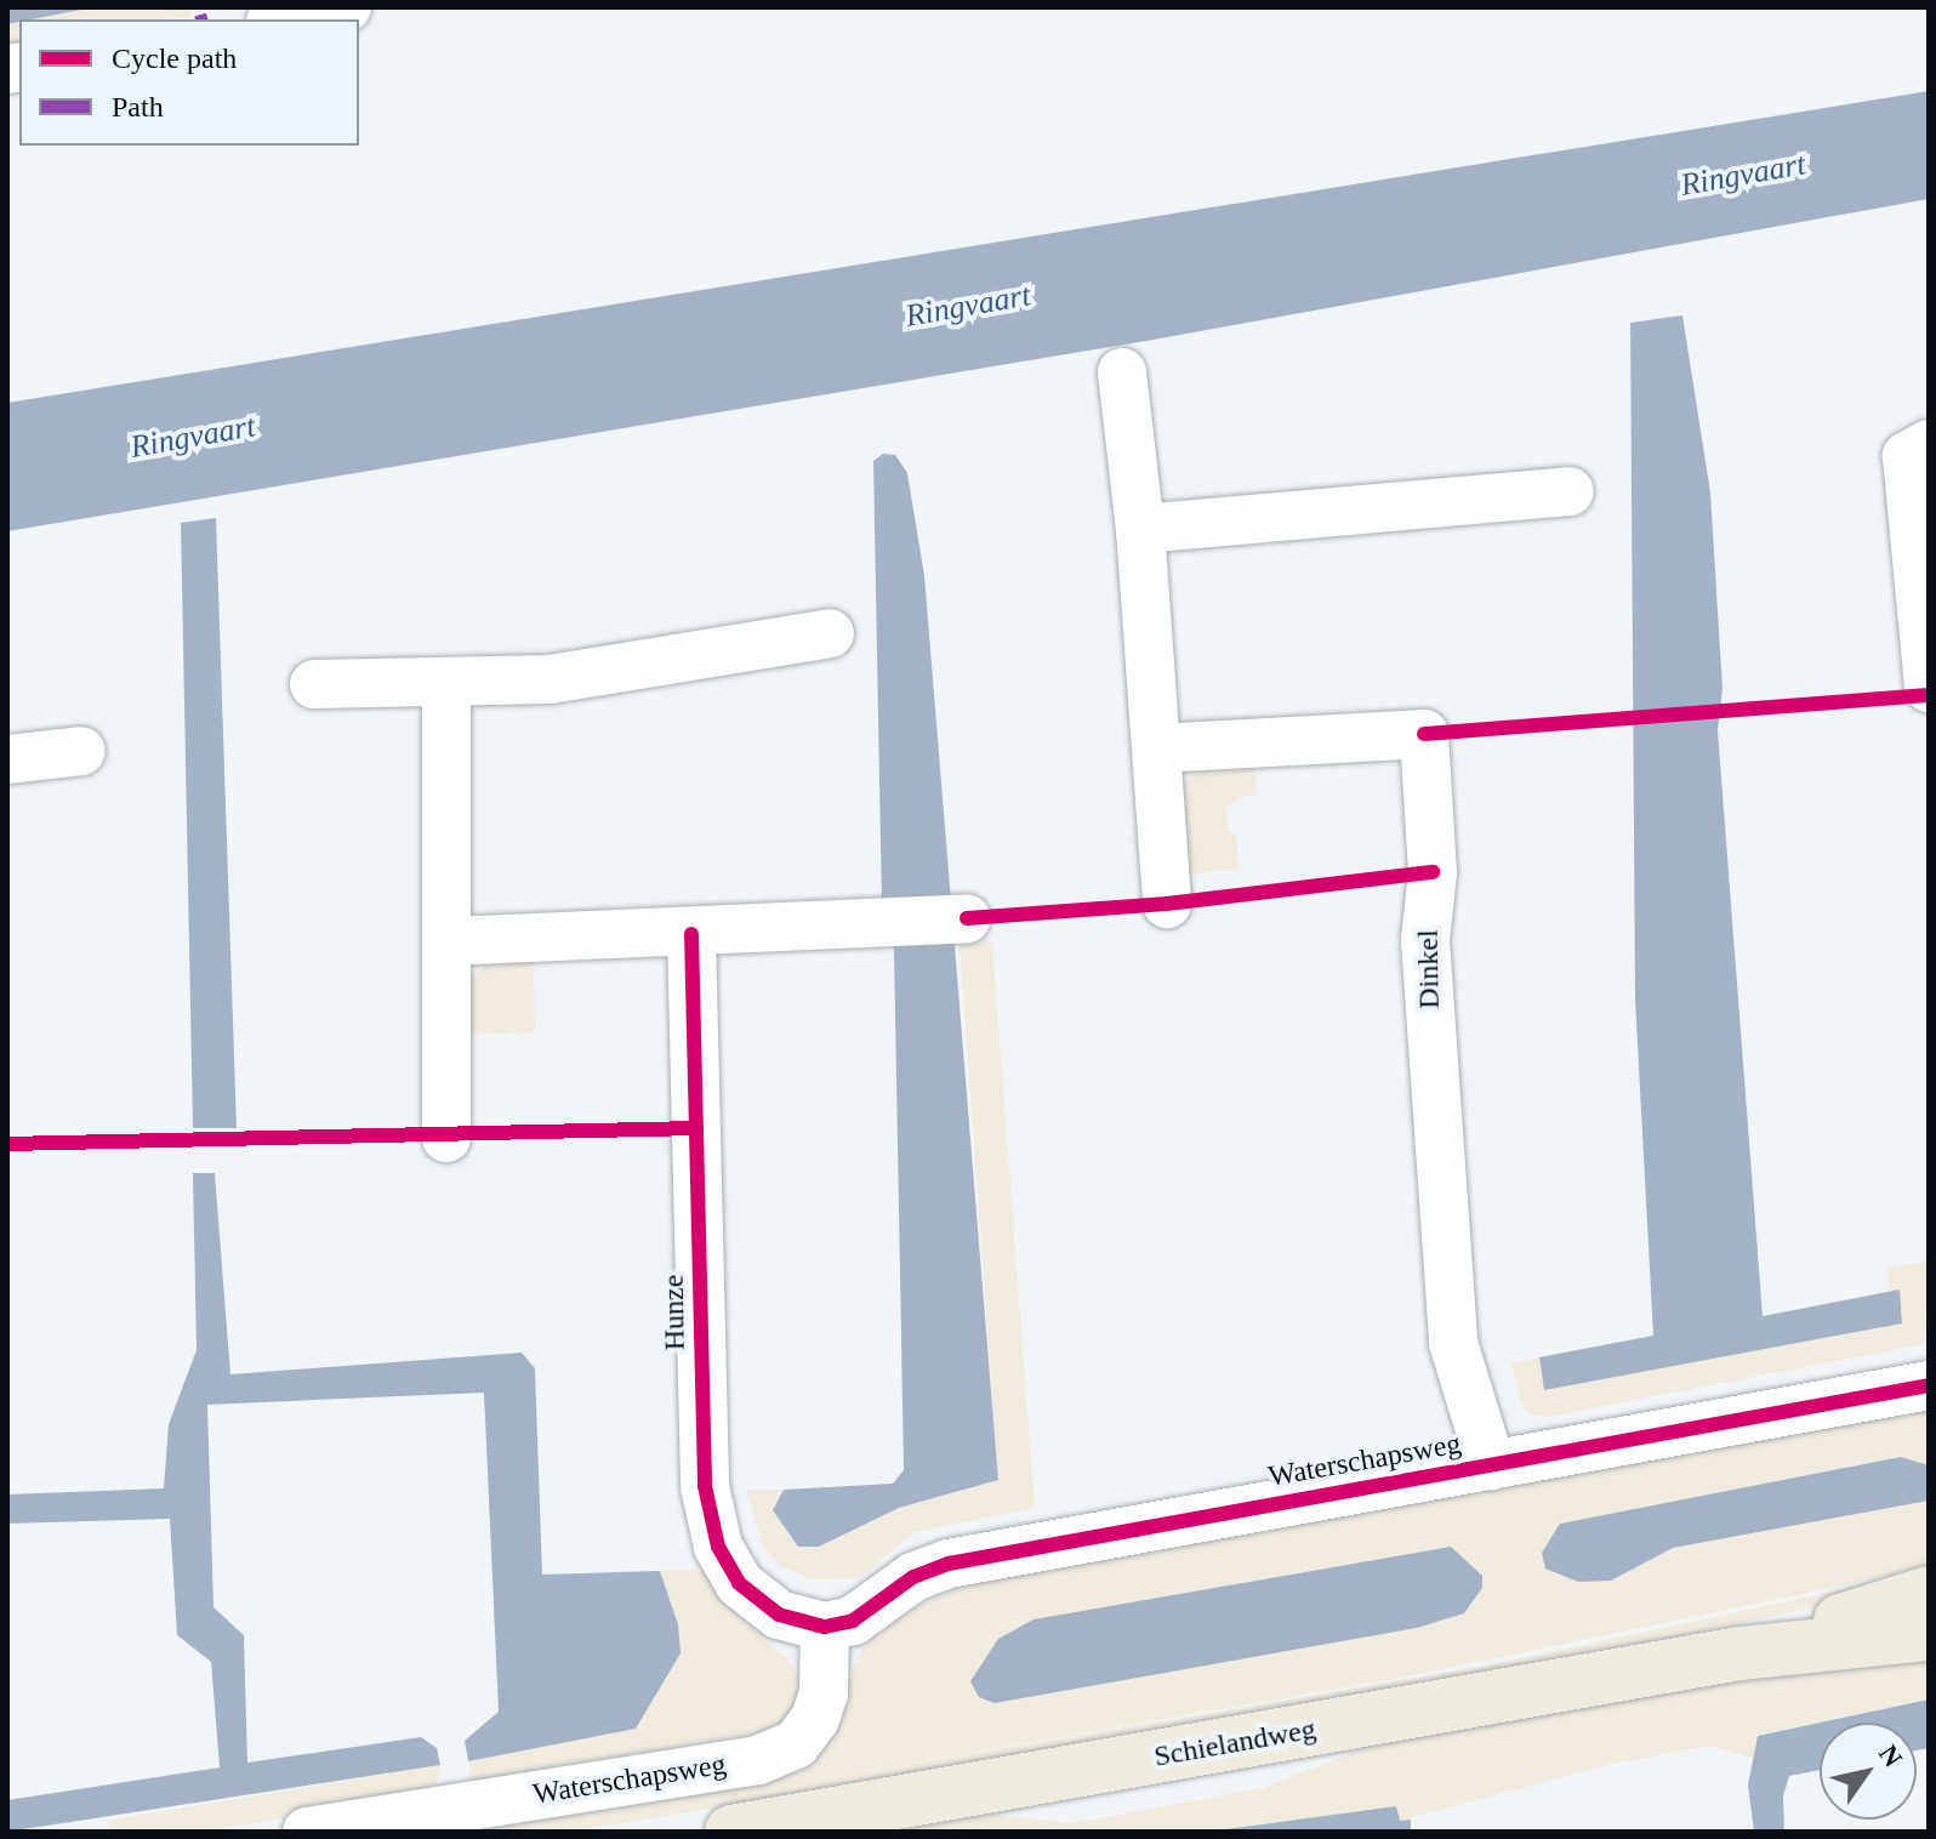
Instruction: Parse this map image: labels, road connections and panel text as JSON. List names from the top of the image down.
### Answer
{
  "streets": {
    "main road": ["Schielandweg"],
    "street": ["Dinkel", "Hunze", "Waterschapsweg"]
  },
  "crossings": [
    ["Dinkel", "Waterschapsweg"],
    ["Hunze", "Waterschapsweg"]
  ],
  "water": ["Ringvaart"],
  "legend": ["Cycle path", "Path"],
  "north": "top right"
}
